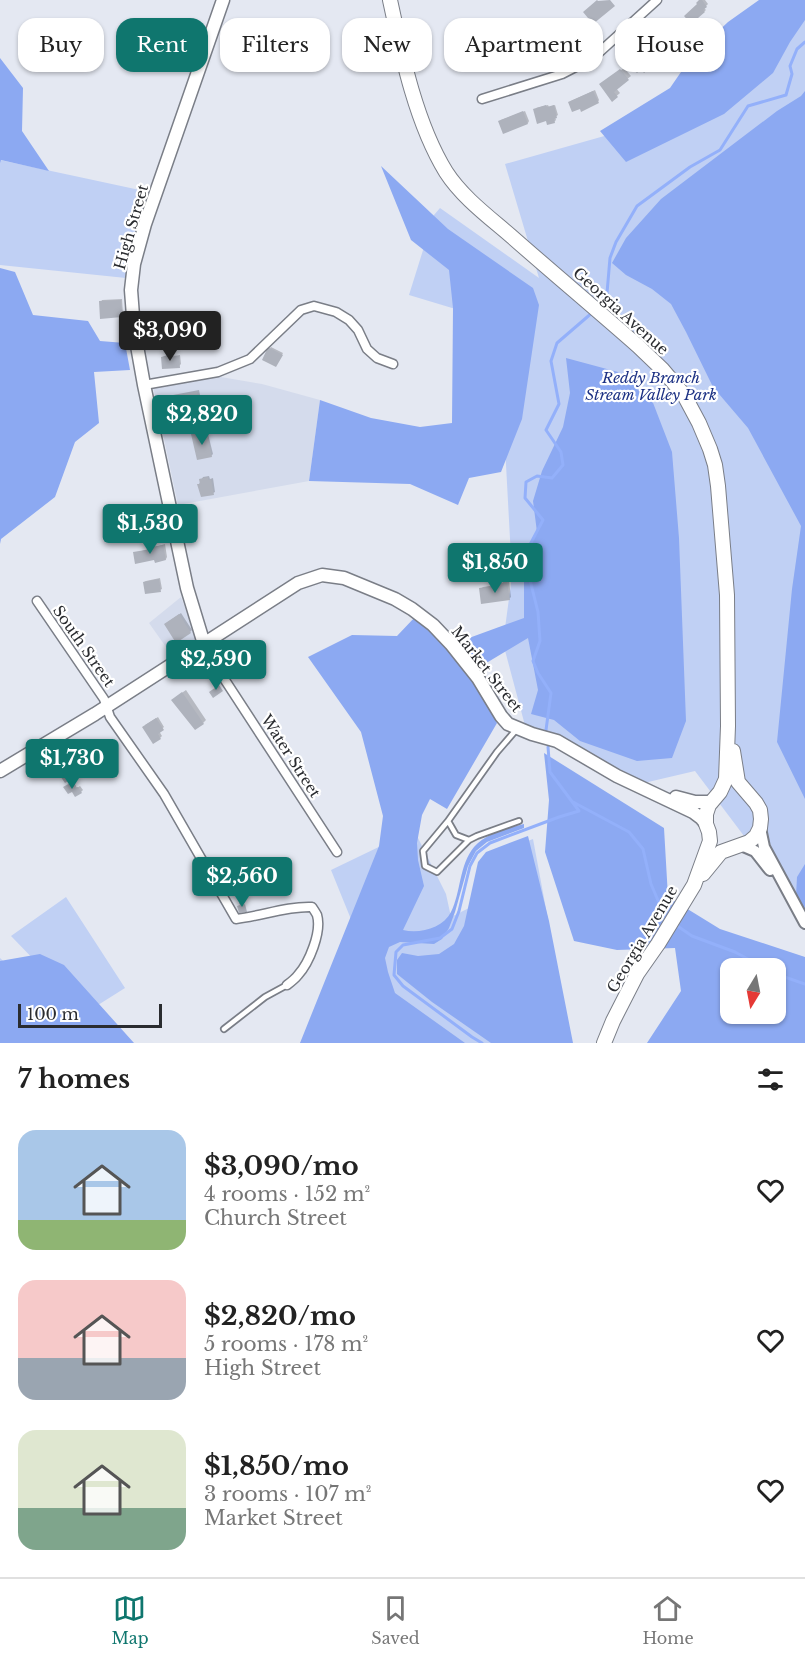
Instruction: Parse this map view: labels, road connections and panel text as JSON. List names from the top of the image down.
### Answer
{
  "streets": {
    "main road": ["High Street", "Georgia Avenue", "Market Street"],
    "street": ["South Street", "Water Street"]
  },
  "crossings": [
    ["High Street", "Market Street"],
    ["High Street", "Water Street"],
    ["South Street", "Market Street"],
    ["Market Street", "Water Street"]
  ],
  "parks": ["Reddy Branch Stream Valley Park"],
  "scale_bar": "100 m",
  "north": "bottom",
  "page": {
    "chip": [
      "Buy",
      "Rent",
      "Filters",
      "New",
      "Apartment",
      "House"
    ],
    "price": [
      "$3,090",
      "$2,820",
      "$1,530",
      "$1,850",
      "$2,590",
      "$1,730",
      "$2,560"
    ],
    "scale": "100 m",
    "heading": "7 homes",
    "list": [
      {
        "name": "$3,090/mo",
        "note": "4 rooms · 152 m² · Church Street"
      },
      {
        "name": "$2,820/mo",
        "note": "5 rooms · 178 m² · High Street"
      },
      {
        "name": "$1,850/mo",
        "note": "3 rooms · 107 m² · Market Street"
      }
    ],
    "tabs": ["Map", "Saved", "Home"]
  }
}
